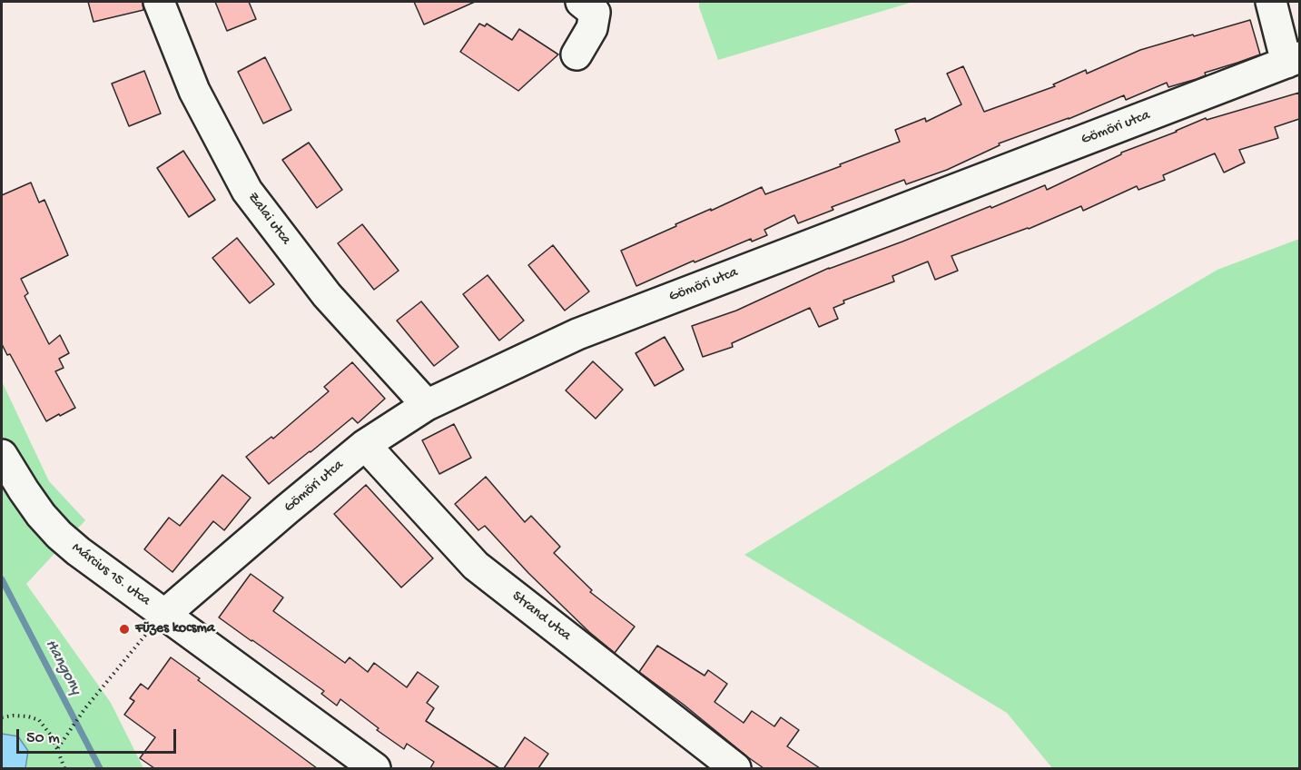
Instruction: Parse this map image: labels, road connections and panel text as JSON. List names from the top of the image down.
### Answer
{
  "streets": {
    "street": [
      "Gömöri utca",
      "Zalai utca",
      "Március 15. utca",
      "Strand utca"
    ]
  },
  "crossings": [
    ["Gömöri utca", "Zalai utca"],
    ["Gömöri utca", "Március 15. utca"],
    ["Gömöri utca", "Strand utca"]
  ],
  "water": ["Hangony"],
  "places": ["Füzes kocsma"],
  "scale_bar": "50 m"
}
